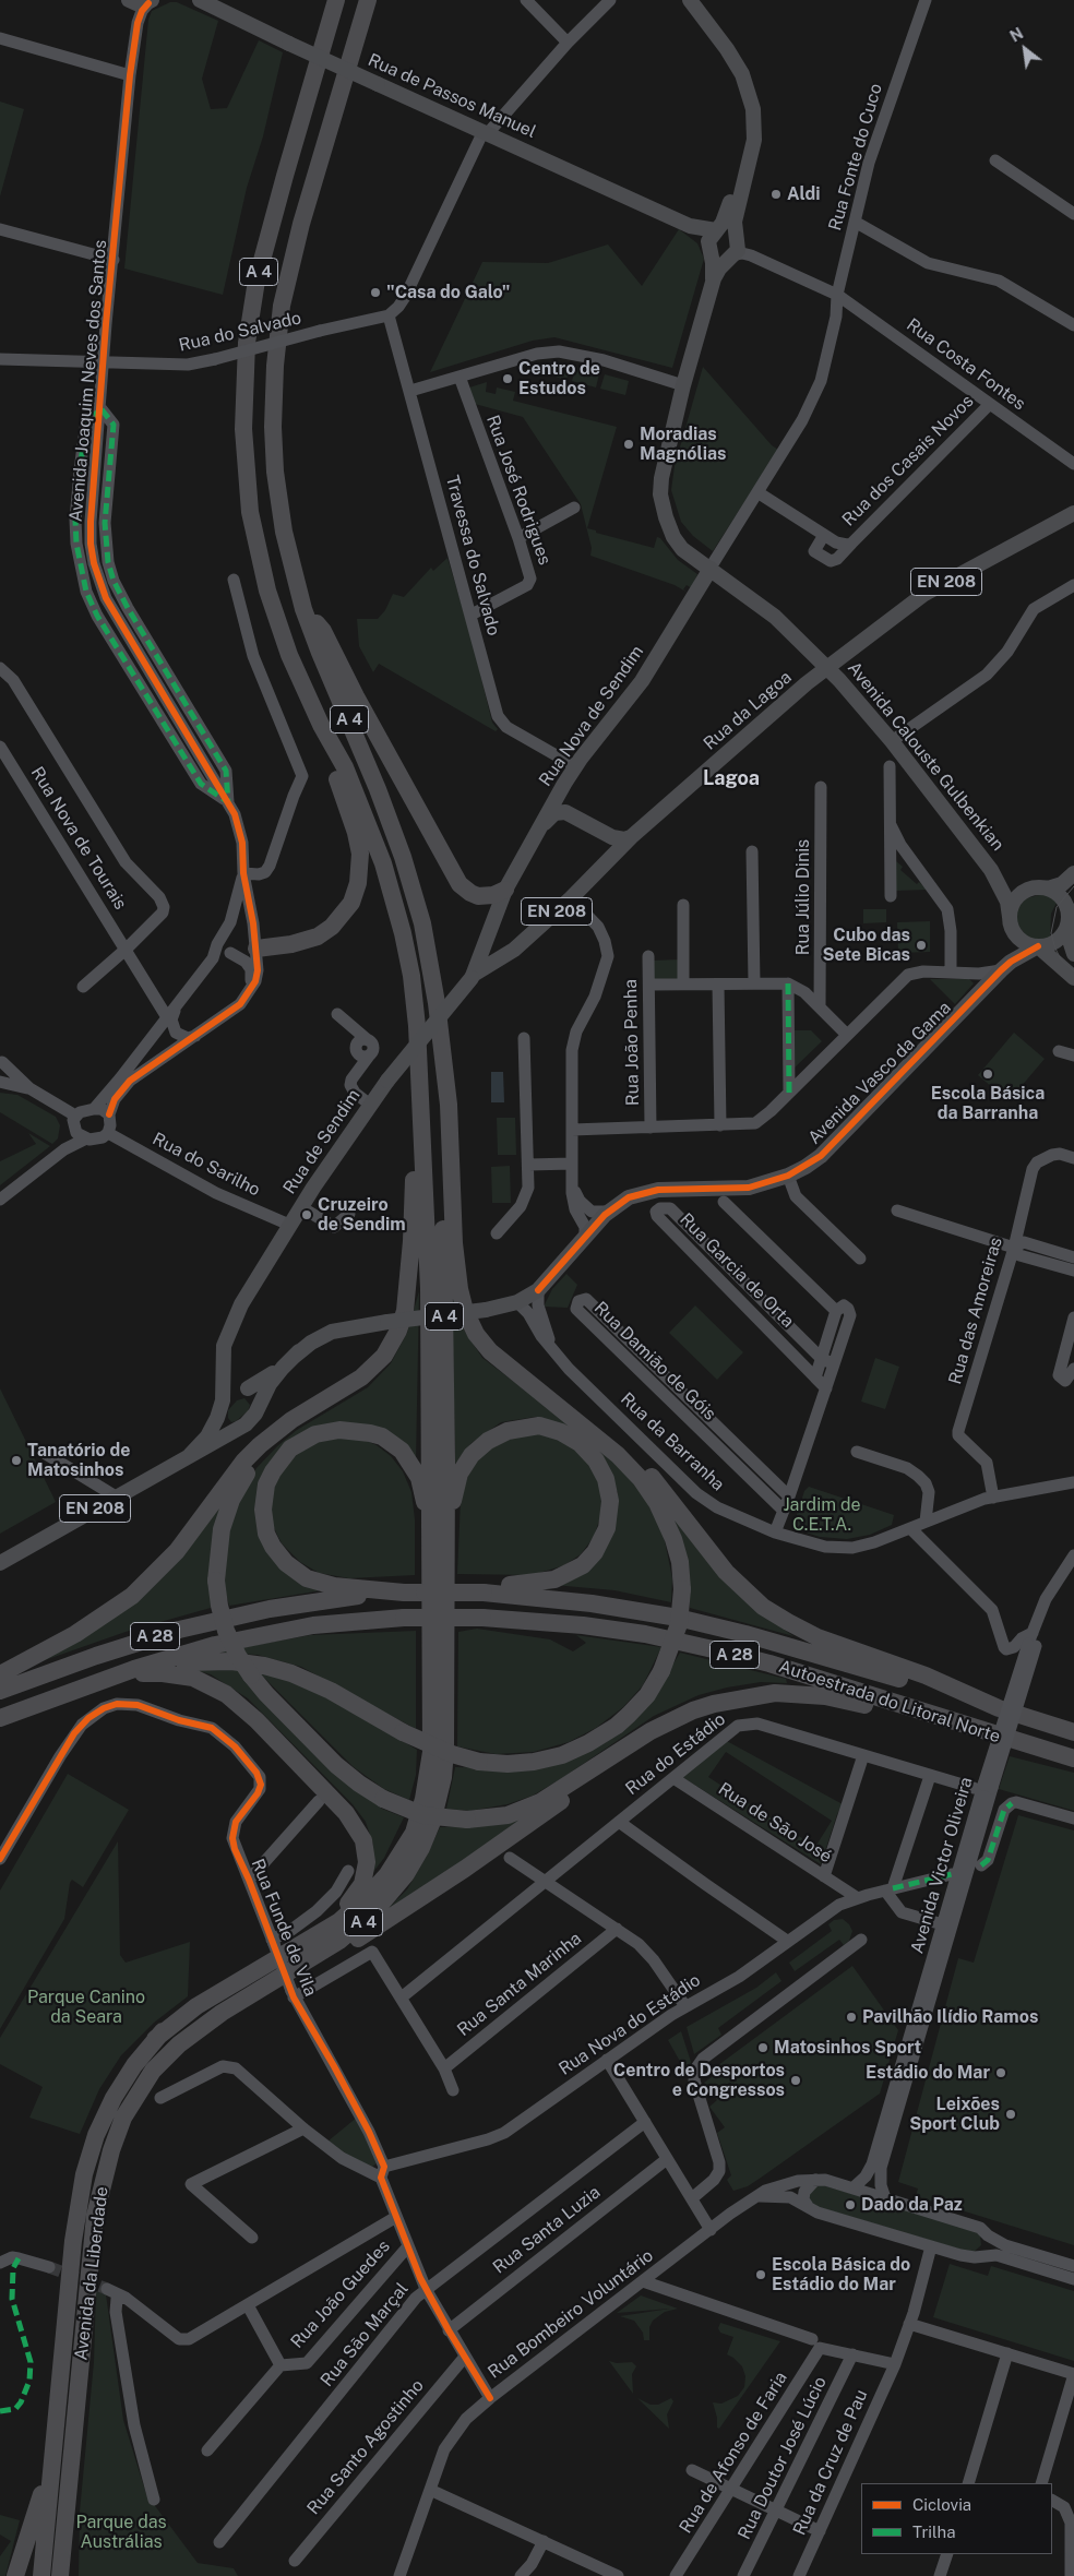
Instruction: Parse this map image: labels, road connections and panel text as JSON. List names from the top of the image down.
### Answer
{
  "streets": {
    "highway": [
      "A 4",
      "A 28",
      "Autoestrada do Litoral Norte",
      "Avenida da Liberdade"
    ],
    "main road": [
      "Rua de Passos Manuel",
      "EN 208",
      "Rua da Lagoa",
      "Rua Nova de Sendim",
      "Avenida Calouste Gulbenkian",
      "Avenida Vasco da Gama",
      "Rua de Sendim"
    ],
    "street": [
      "Rua Fonte do Cuco",
      "Rua do Salvado",
      "Rua Costa Fontes",
      "Avenida Joaquim Neves dos Santos",
      "Rua dos Casais Novos",
      "Rua José Rodrigues",
      "Travessa do Salvado",
      "Rua Nova de Tourais",
      "Rua Júlio Dinis",
      "Rua João Penha",
      "Rua do Sarilho",
      "Rua Garcia de Orta",
      "Rua das Amoreiras",
      "Rua Damião de Góis",
      "Rua da Barranha",
      "Rua do Estádio",
      "Rua de São José",
      "Avenida Victor Oliveira",
      "Rua Funde de Vila",
      "Rua Santa Marinha",
      "Rua Nova do Estádio",
      "Rua Santa Luzia",
      "Rua João Guedes",
      "Rua Bombeiro Voluntário",
      "Rua São Marçal",
      "Rua Santo Agostinho",
      "Rua de Afonso de Faria",
      "Rua Doutor José Lúcio",
      "Rua da Cruz de Pau"
    ]
  },
  "crossings": [
    ["Rua Fonte do Cuco", "Rua Costa Fontes"],
    ["Rua Fonte do Cuco", "Rua Nova de Sendim"],
    ["A 4", "Avenida da Liberdade"],
    ["Rua do Salvado", "Avenida Joaquim Neves dos Santos"],
    ["Rua do Salvado", "Travessa do Salvado"],
    ["Rua Costa Fontes", "Rua dos Casais Novos"],
    ["Rua Costa Fontes", "Rua Nova de Sendim"],
    ["Rua dos Casais Novos", "Rua Nova de Sendim"],
    ["Rua José Rodrigues", "Travessa do Salvado"],
    ["Travessa do Salvado", "Rua Nova de Sendim"],
    ["Rua da Lagoa", "Rua Nova de Sendim"],
    ["Rua da Lagoa", "Avenida Calouste Gulbenkian"],
    ["Rua da Lagoa", "Rua de Sendim"],
    ["Rua Nova de Sendim", "Avenida Calouste Gulbenkian"],
    ["Rua Nova de Sendim", "Rua de Sendim"],
    ["Avenida Calouste Gulbenkian", "Avenida Vasco da Gama"],
    ["Avenida Vasco da Gama", "Rua de Sendim"],
    ["Avenida Vasco da Gama", "Rua da Barranha"],
    ["Rua de Sendim", "Rua do Sarilho"],
    ["Rua das Amoreiras", "Rua da Barranha"],
    ["A 28", "Autoestrada do Litoral Norte"],
    ["Rua do Estádio", "Rua de São José"],
    ["Rua do Estádio", "Avenida Victor Oliveira"],
    ["Rua de São José", "Rua Nova do Estádio"],
    ["Avenida Victor Oliveira", "Rua Bombeiro Voluntário"],
    ["Rua Funde de Vila", "Rua Nova do Estádio"],
    ["Rua Funde de Vila", "Rua Santa Luzia"],
    ["Rua Funde de Vila", "Rua João Guedes"],
    ["Rua Funde de Vila", "Rua Bombeiro Voluntário"],
    ["Rua Funde de Vila", "Rua São Marçal"],
    ["Rua Funde de Vila", "Rua Santo Agostinho"]
  ],
  "districts": ["Lagoa"],
  "parks": ["Jardim de C.E.T.A.", "Parque Canino da Seara", "Parque das Austrálias"],
  "places": [
    "Aldi",
    "\"Casa do Galo\"",
    "Centro de Estudos",
    "Moradias Magnólias",
    "Cubo das Sete Bicas",
    "Escola Básica da Barranha",
    "Cruzeiro de Sendim",
    "Tanatório de Matosinhos",
    "Pavilhão Ilídio Ramos",
    "Matosinhos Sport",
    "Estádio do Mar",
    "Centro de Desportos e Congressos",
    "Leixões Sport Club",
    "Dado da Paz",
    "Escola Básica do Estádio do Mar"
  ],
  "legend": ["Ciclovia", "Trilha"],
  "north": "top left"
}
